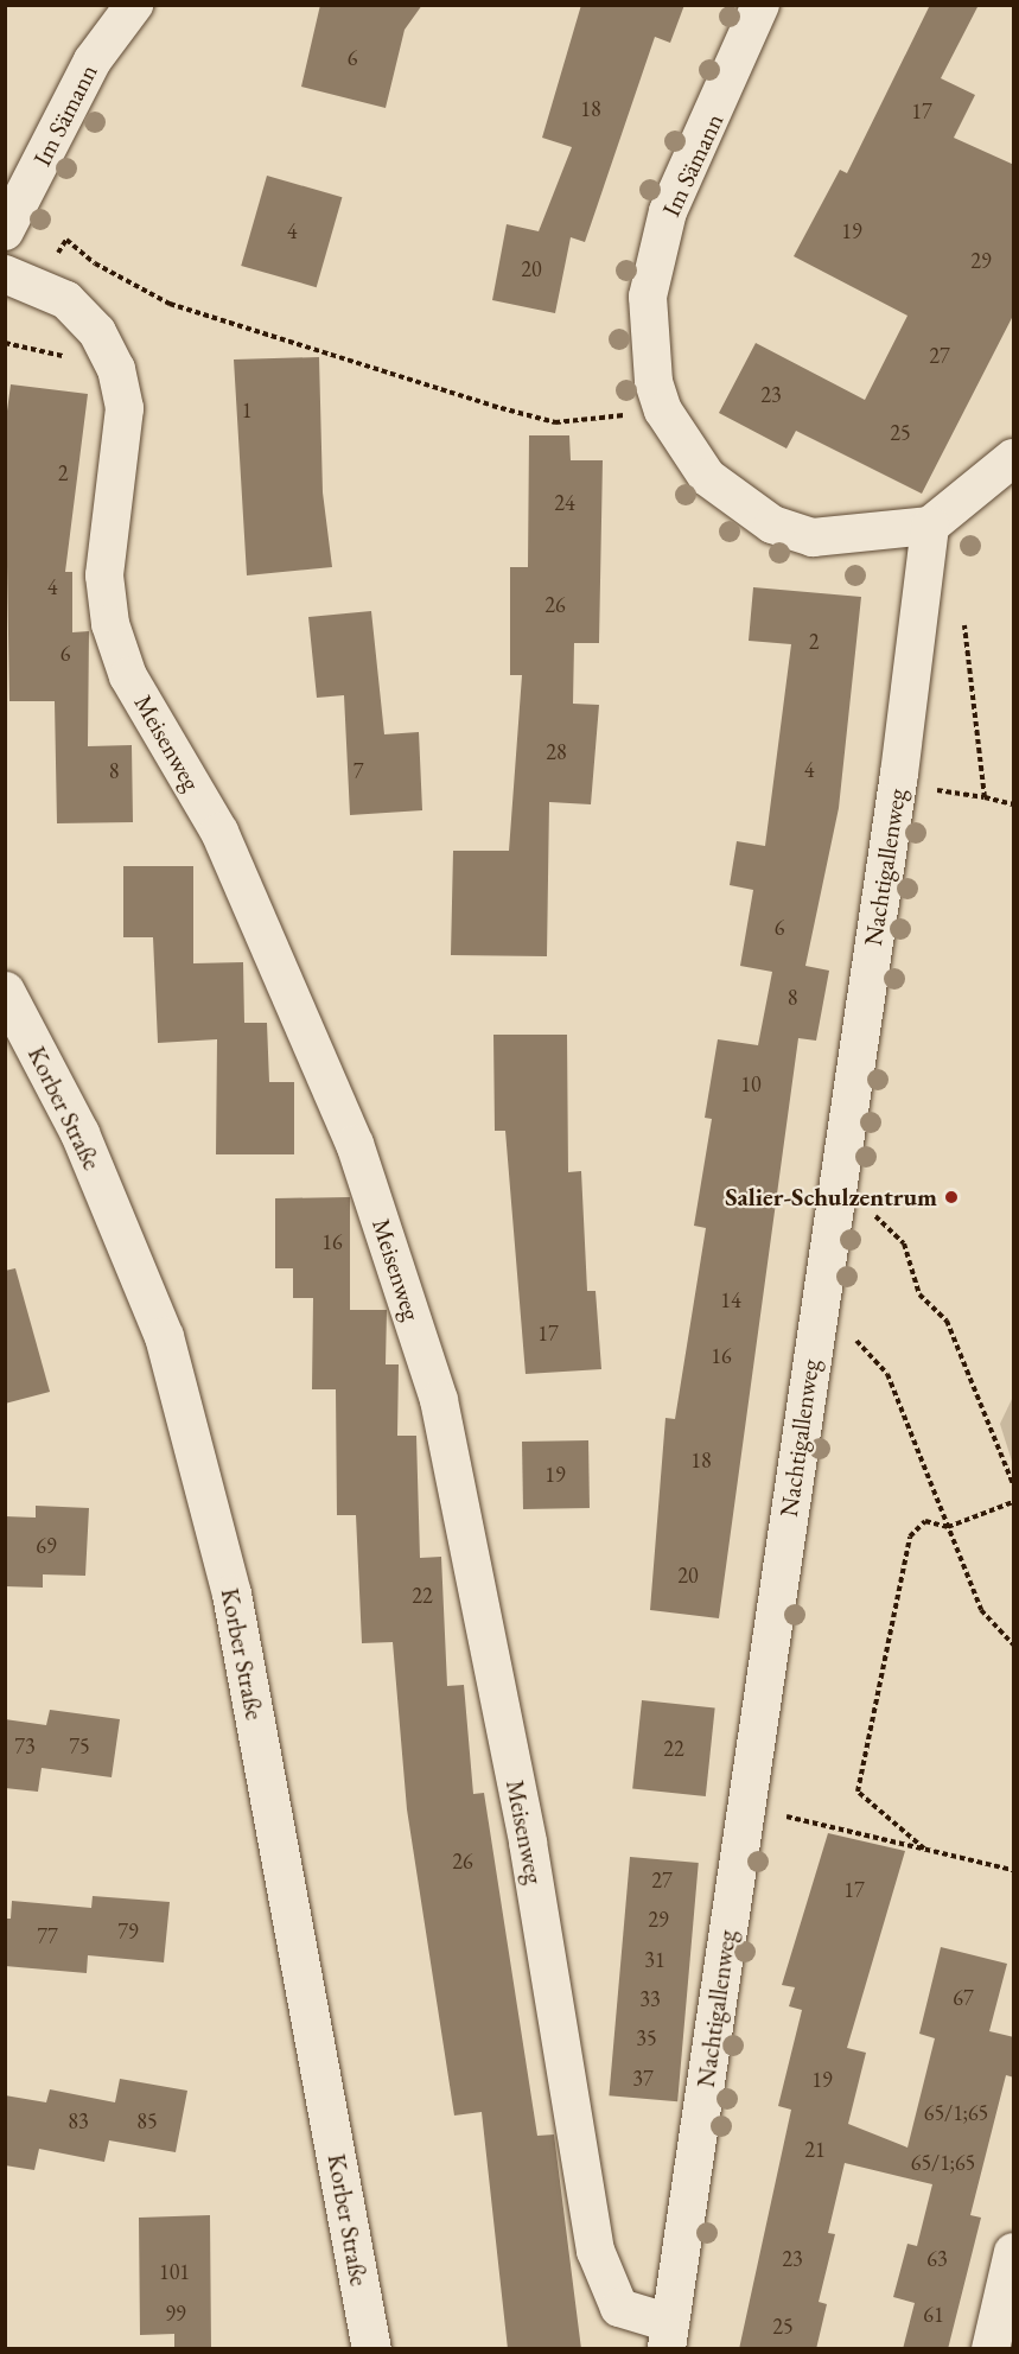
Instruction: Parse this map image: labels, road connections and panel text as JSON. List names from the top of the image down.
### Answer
{
  "streets": {
    "street": [
      "Im Sämann",
      "Meisenweg",
      "Nachtigallenweg",
      "Korber Straße"
    ]
  },
  "crossings": [
    ["Im Sämann", "Nachtigallenweg"],
    ["Meisenweg", "Nachtigallenweg"]
  ],
  "places": ["Salier-Schulzentrum"],
  "house_numbers": [
    "6",
    "18",
    "17",
    "4",
    "19",
    "29",
    "20",
    "27",
    "23",
    "1",
    "25",
    "2",
    "24",
    "4",
    "26",
    "2",
    "6",
    "28",
    "4",
    "8",
    "7",
    "6",
    "8",
    "10",
    "16",
    "14",
    "17",
    "16",
    "18",
    "19",
    "69",
    "20",
    "22",
    "73",
    "75",
    "22",
    "26",
    "27",
    "17",
    "29",
    "79",
    "77",
    "31",
    "67",
    "33",
    "35",
    "37",
    "19",
    "65/1;65",
    "83",
    "85",
    "21",
    "65/1;65",
    "23",
    "63",
    "101",
    "99",
    "61",
    "25"
  ]
}
